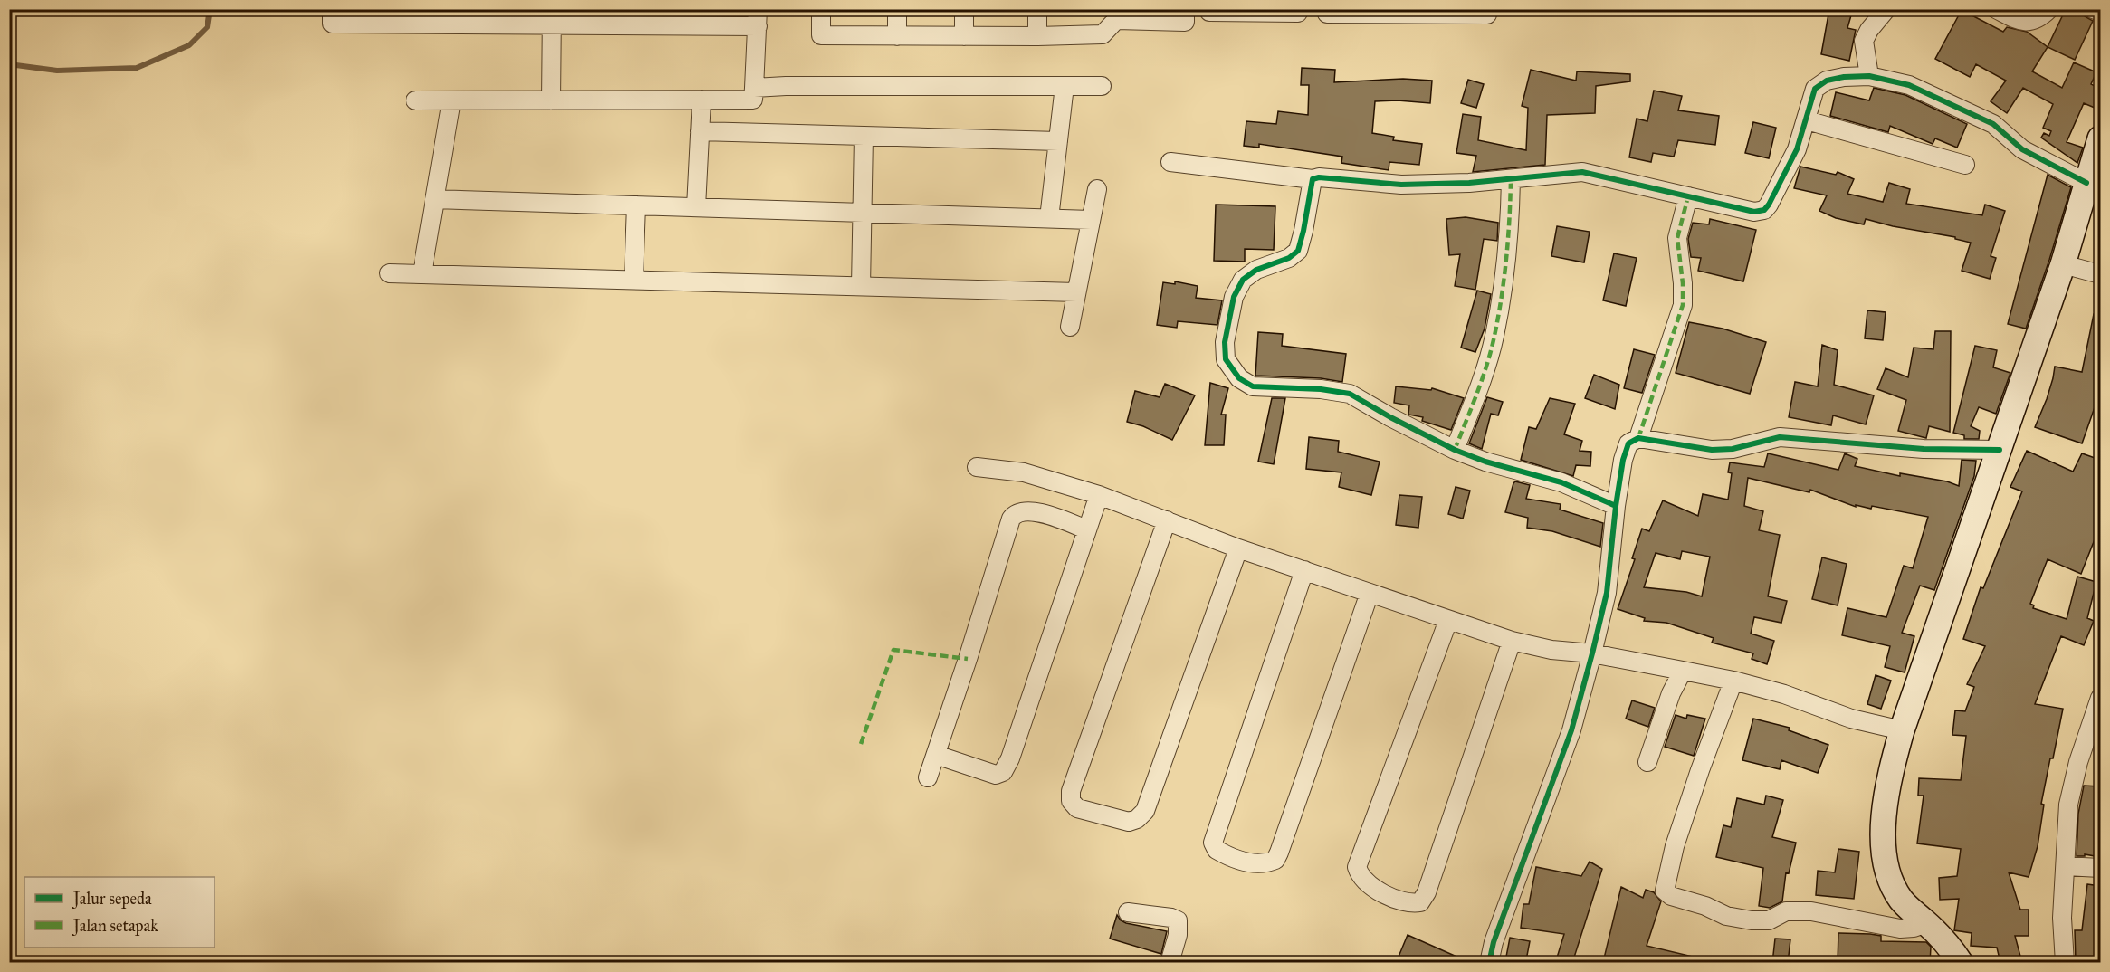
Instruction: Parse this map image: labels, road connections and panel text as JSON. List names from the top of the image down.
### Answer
{
  "legend": ["Jalur sepeda", "Jalan setapak"]
}
